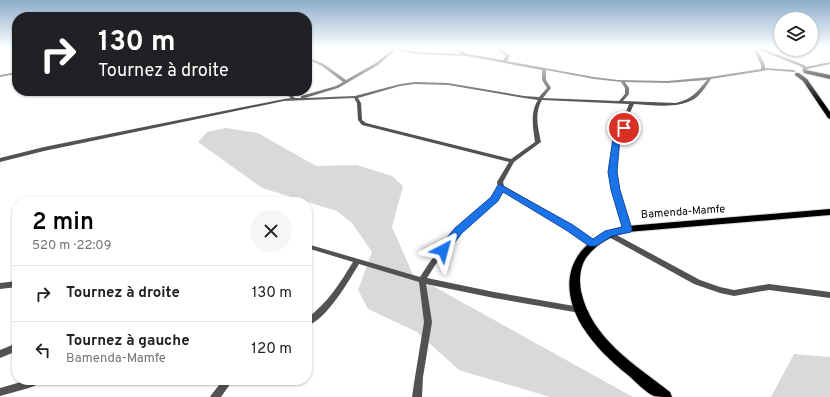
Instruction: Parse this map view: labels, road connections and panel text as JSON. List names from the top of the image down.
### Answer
{
  "streets": {
    "highway": ["Bamenda-Mamfe"]
  },
  "page": {
    "turn": ["130 m", "Tournez à droite"],
    "heading": ["2 min", "520 m · 22:09"],
    "list": [
      {
        "name": "Tournez à droite",
        "value": "130 m"
      },
      {
        "name": "Tournez à gauche",
        "note": "Bamenda-Mamfe",
        "value": "120 m"
      }
    ]
  }
}
